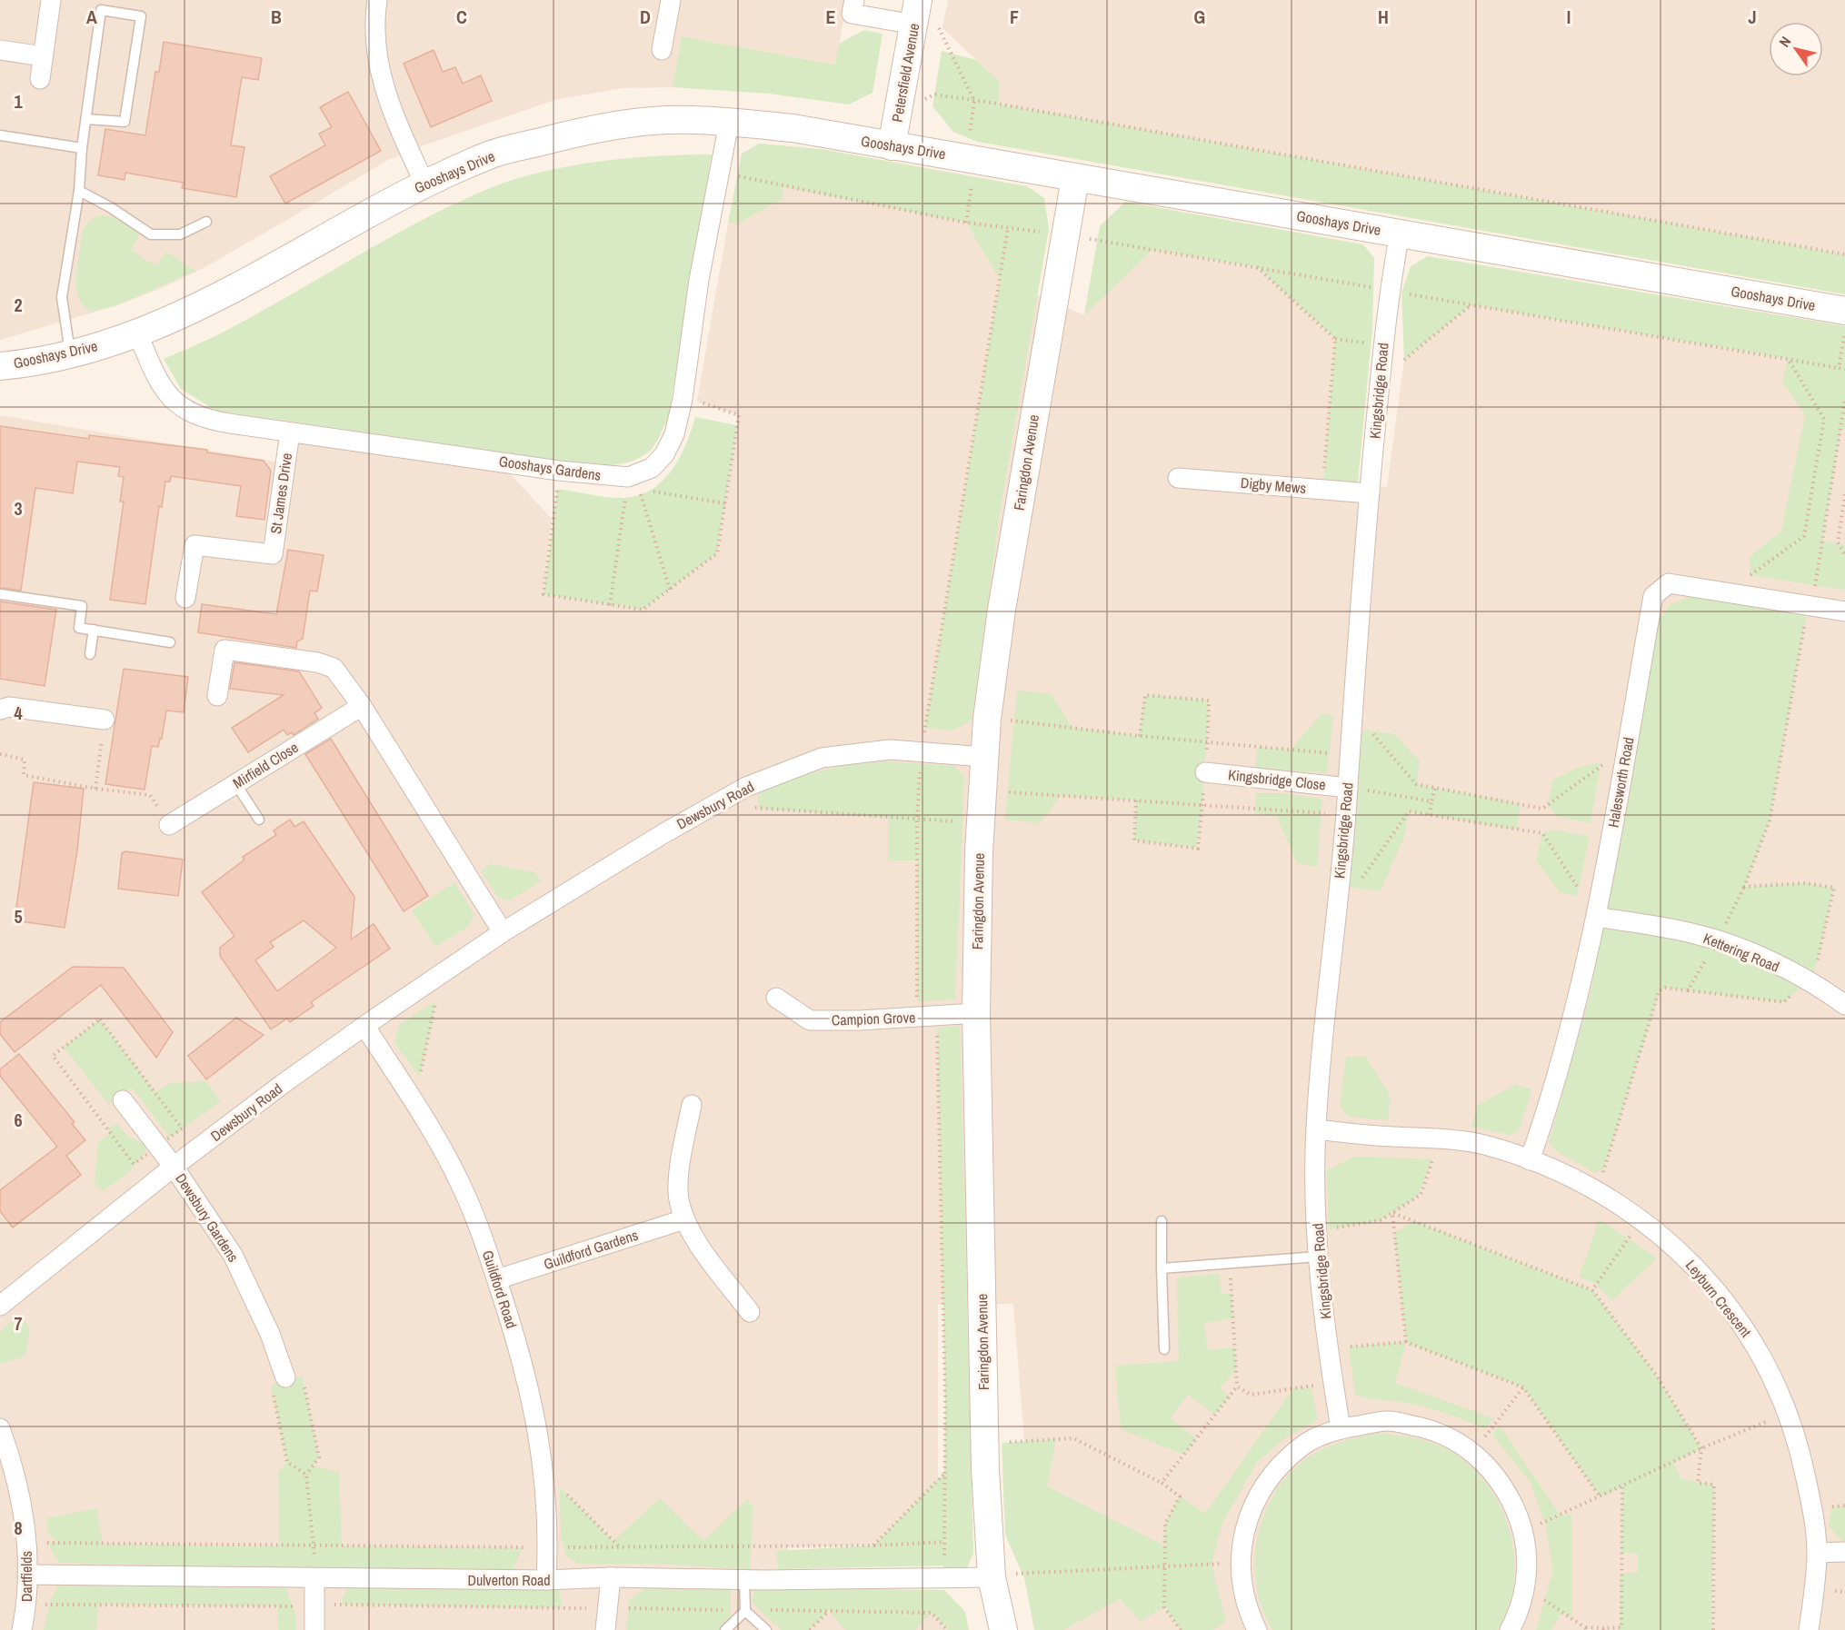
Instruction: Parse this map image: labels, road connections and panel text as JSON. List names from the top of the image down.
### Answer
{
  "streets": {
    "street": [
      "Petersfield Avenue",
      "Gooshays Drive",
      "Kingsbridge Road",
      "Faringdon Avenue",
      "Gooshays Gardens",
      "Digby Mews",
      "St James Drive",
      "Mirfield Close",
      "Kingsbridge Close",
      "Halesworth Road",
      "Dewsbury Road",
      "Kettering Road",
      "Campion Grove",
      "Dewsbury Gardens",
      "Guildford Gardens",
      "Guildford Road",
      "Leyburn Crescent",
      "Dartfields",
      "Dulverton Road"
    ]
  },
  "crossings": [
    ["Petersfield Avenue", "Gooshays Drive"],
    ["Gooshays Drive", "Kingsbridge Road"],
    ["Gooshays Drive", "Faringdon Avenue"],
    ["Gooshays Drive", "Gooshays Gardens"],
    ["Kingsbridge Road", "Digby Mews"],
    ["Kingsbridge Road", "Kingsbridge Close"],
    ["Kingsbridge Road", "Leyburn Crescent"],
    ["Faringdon Avenue", "Dewsbury Road"],
    ["Faringdon Avenue", "Campion Grove"],
    ["Faringdon Avenue", "Dulverton Road"],
    ["Gooshays Gardens", "St James Drive"],
    ["Halesworth Road", "Kettering Road"],
    ["Halesworth Road", "Leyburn Crescent"],
    ["Dewsbury Road", "Dewsbury Gardens"],
    ["Dewsbury Road", "Guildford Road"],
    ["Guildford Gardens", "Guildford Road"],
    ["Guildford Road", "Dulverton Road"],
    ["Dartfields", "Dulverton Road"]
  ],
  "north": "top left",
  "grid": {
    "columns": [
      "A",
      "B",
      "C",
      "D",
      "E",
      "F",
      "G",
      "H",
      "I",
      "J"
    ],
    "rows": [
      "1",
      "2",
      "3",
      "4",
      "5",
      "6",
      "7",
      "8"
    ]
  }
}
